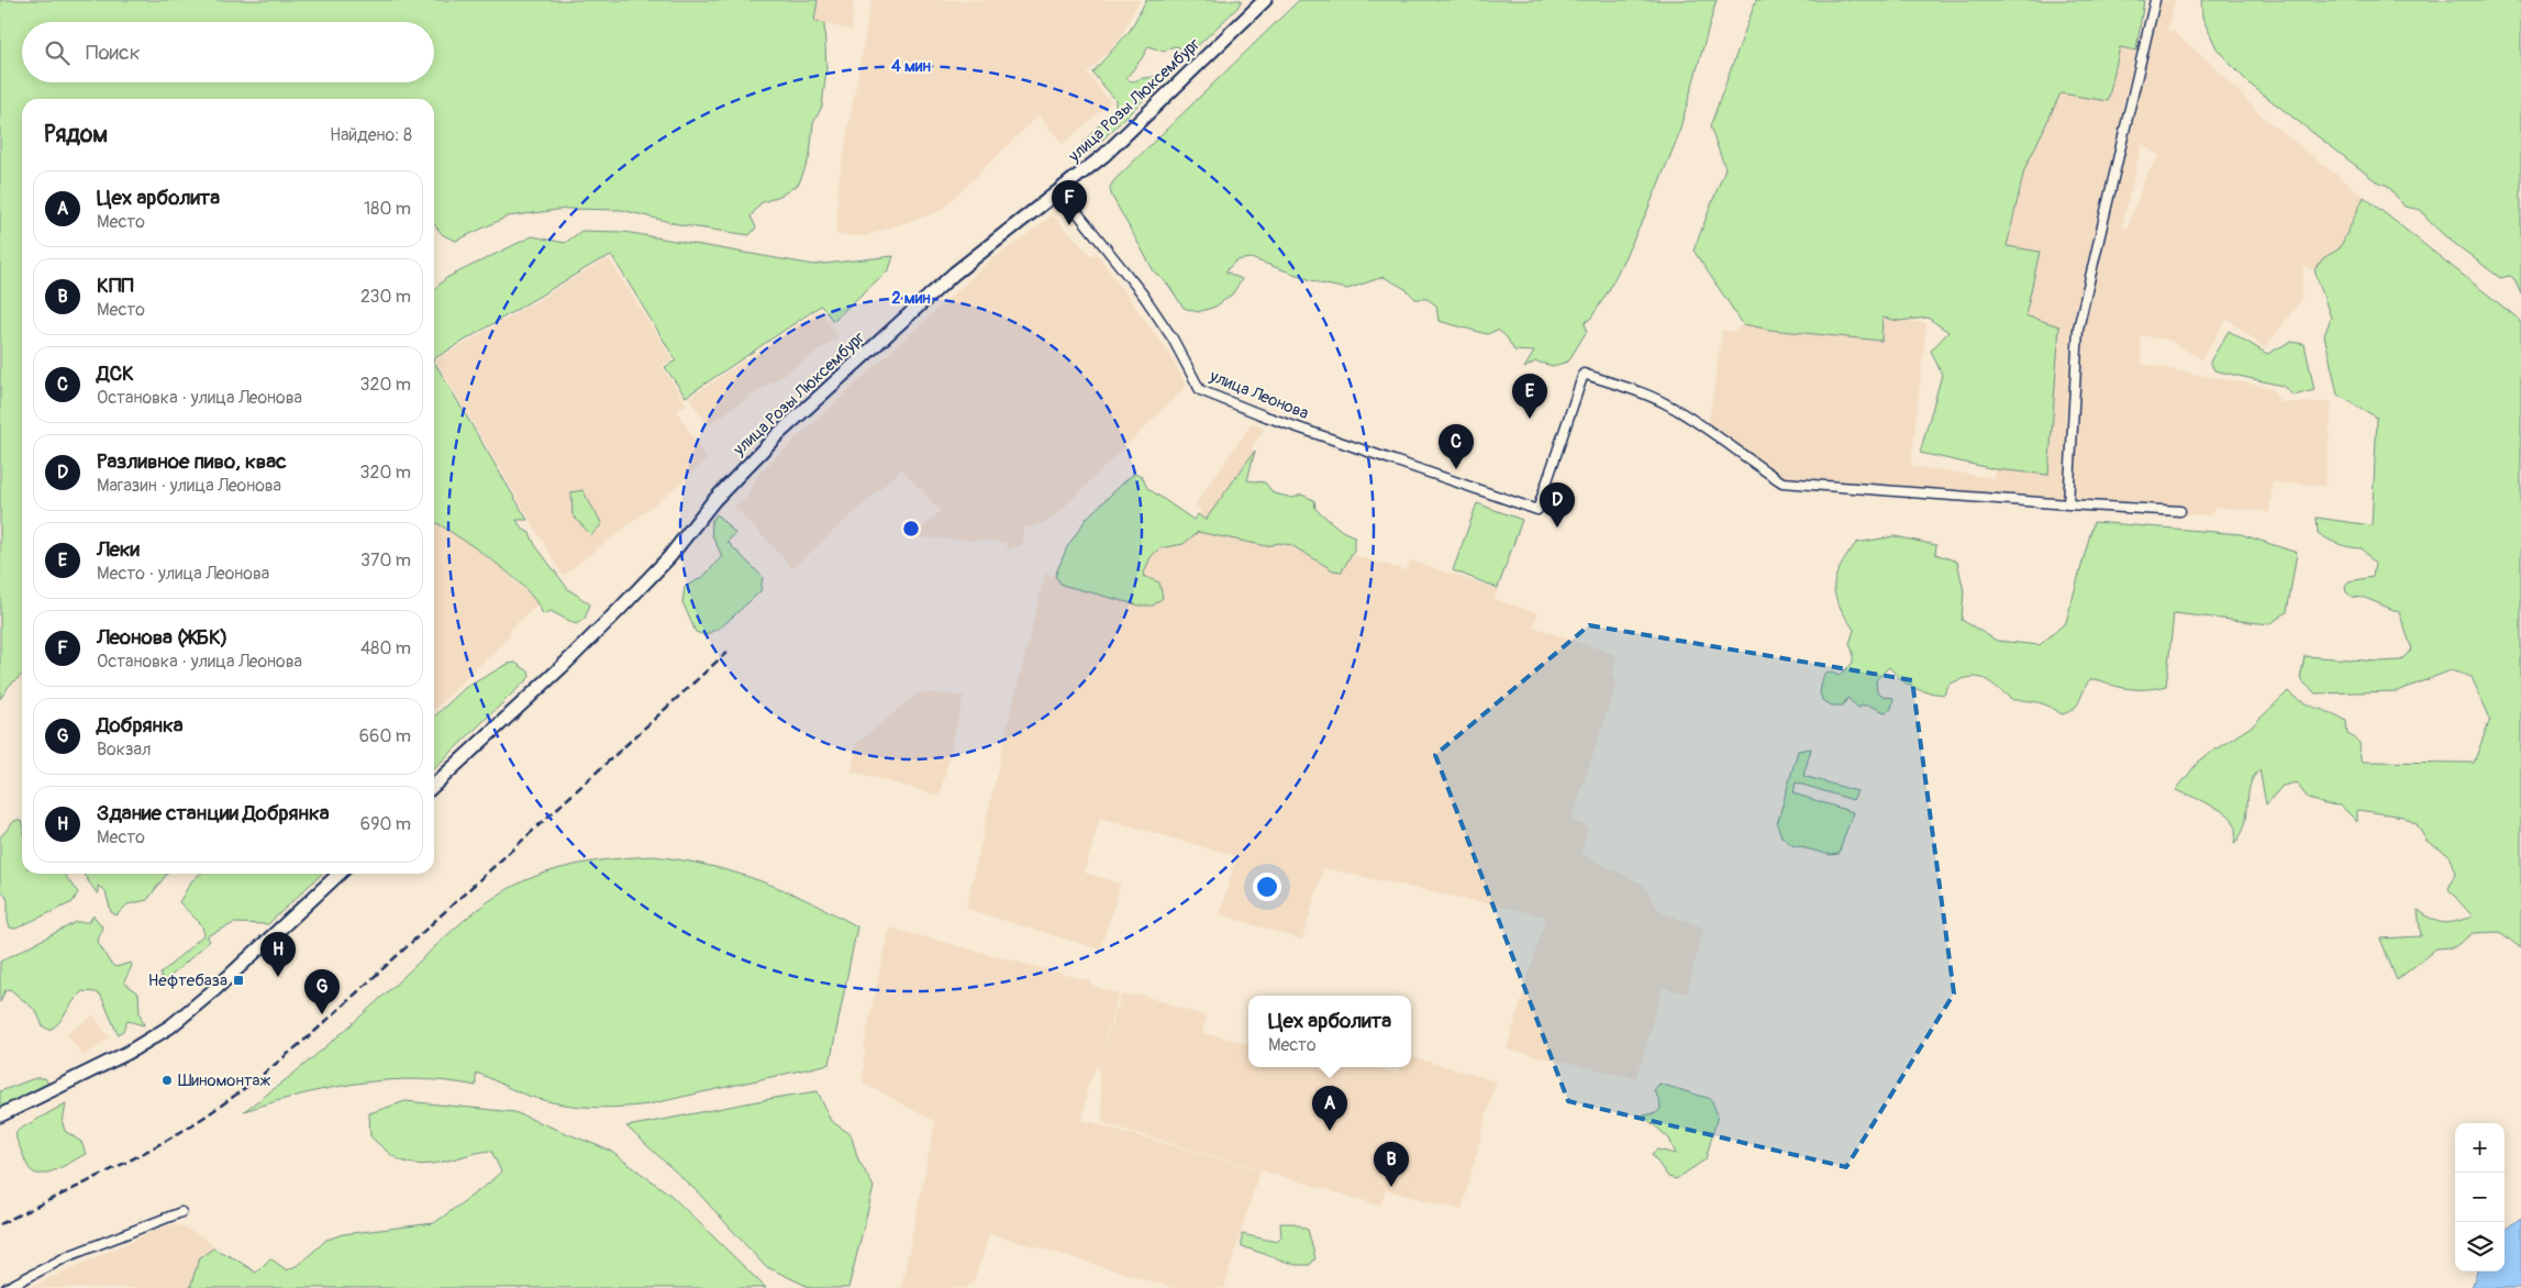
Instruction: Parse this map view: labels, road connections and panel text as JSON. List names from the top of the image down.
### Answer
{
  "streets": {
    "street": ["улица Розы Люксембург", "улица Леонова"]
  },
  "crossings": [
    ["улица Розы Люксембург", "улица Леонова"]
  ],
  "places": {
    "transit": ["Нефтебаза"],
    "other": ["Шинoмонтаж"]
  },
  "page": {
    "search": "Поиск",
    "heading": ["Рядом", "Найдено: 8"],
    "list": [
      {
        "mark": "A",
        "name": "Цех арболита",
        "note": "Место",
        "value": "180 m"
      },
      {
        "mark": "B",
        "name": "КПП",
        "note": "Место",
        "value": "230 m"
      },
      {
        "mark": "C",
        "name": "ДСК",
        "note": "Остановка · улица Леонова",
        "value": "320 m"
      },
      {
        "mark": "D",
        "name": "Разливное пиво, квас",
        "note": "Магазин · улица Леонова",
        "value": "320 m"
      },
      {
        "mark": "E",
        "name": "Леки",
        "note": "Место · улица Леонова",
        "value": "370 m"
      },
      {
        "mark": "F",
        "name": "Леонова (ЖБК)",
        "note": "Остановка · улица Леонова",
        "value": "480 m"
      },
      {
        "mark": "G",
        "name": "Добрянка",
        "note": "Вокзал",
        "value": "660 m"
      },
      {
        "mark": "H",
        "name": "Здание станции Добрянка",
        "note": "Место",
        "value": "690 m"
      }
    ],
    "pins": [
      "F",
      "E",
      "C",
      "D",
      "H",
      "G",
      "A",
      "B"
    ],
    "popup": ["Цех арболита", "Место"],
    "map_buttons": ["+", "−"]
  },
  "rings": ["4 мин", "2 мин"]
}
